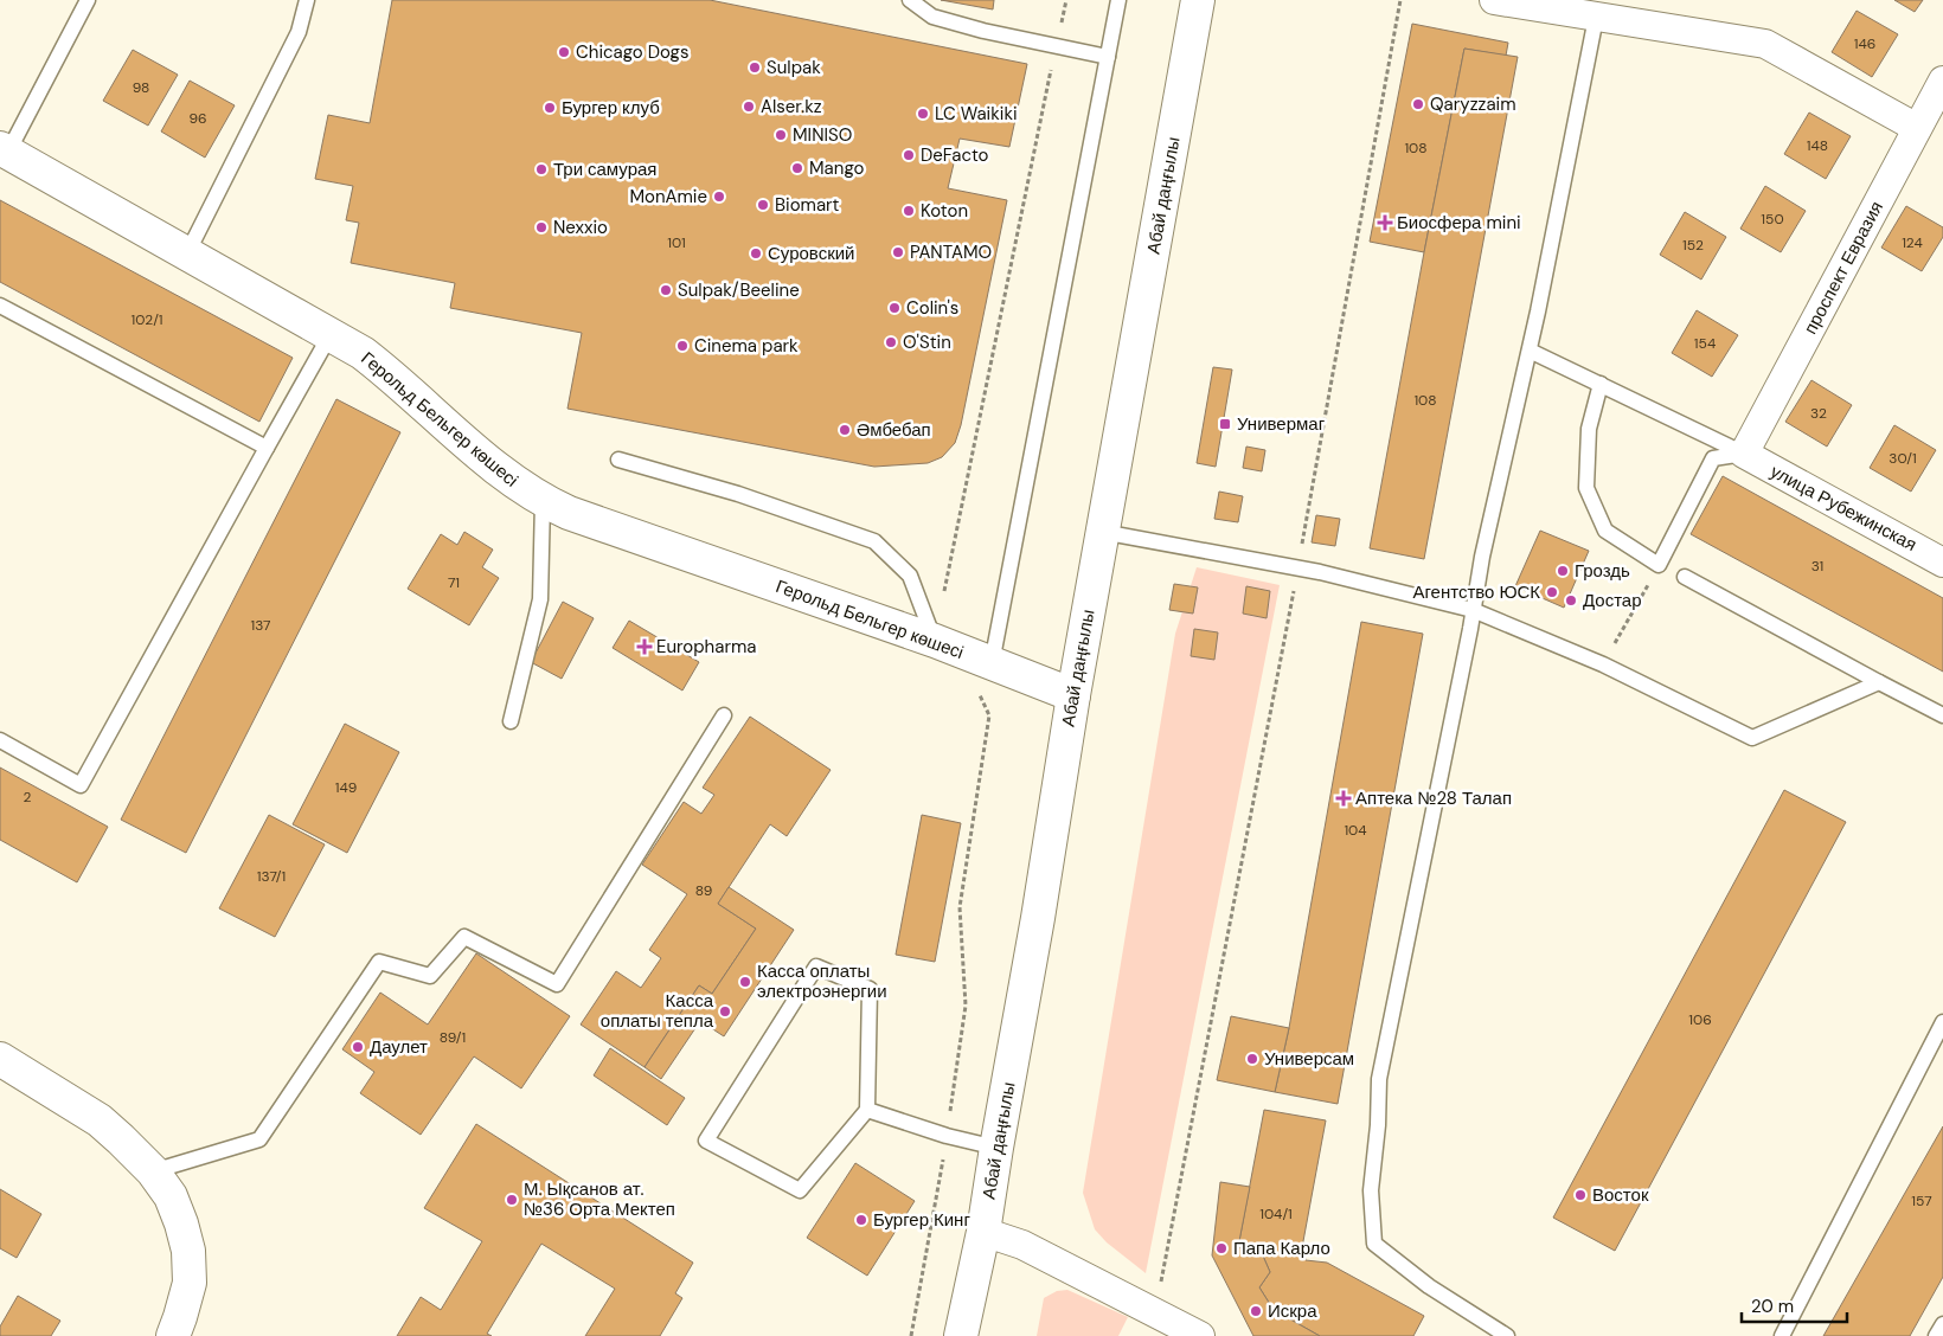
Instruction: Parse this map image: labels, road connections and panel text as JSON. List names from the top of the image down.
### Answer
{
  "streets": {
    "main road": ["Абай даңғылы", "Герольд Бельгер көшесі"],
    "street": ["проспект Евразия", "улица Рубежинская"]
  },
  "crossings": [
    ["Абай даңғылы", "Герольд Бельгер көшесі"],
    ["проспект Евразия", "улица Рубежинская"]
  ],
  "places": {
    "other": [
      "Chicago Dogs",
      "Sulpak",
      "Qaryzzaim",
      "Alser.kz",
      "Бургер клуб",
      "LC Waikiki",
      "MINISO",
      "DeFacto",
      "Mango",
      "Три самурая",
      "MonAmie",
      "Biomart",
      "Koton",
      "Nexxio",
      "PANTAMO",
      "Суровский",
      "Sulpak/Beeline",
      "Colin's",
      "O'Stin",
      "Cinema park",
      "Әмбебап",
      "Гроздь",
      "Агентство ЮСК",
      "Достар",
      "Касса оплаты электроэнергии",
      "Касса оплаты тепла",
      "Даулет",
      "Универсам",
      "Восток",
      "М. Ықсанов ат. №36 Орта Мектеп",
      "Бургер Кинг",
      "Папа Карло",
      "Искра"
    ],
    "health": ["Биосфера mini", "Europharma", "Аптека №28 Талап"],
    "transit": ["Универмаг"]
  },
  "house_numbers": [
    "146",
    "98",
    "96",
    "148",
    "108",
    "150",
    "101",
    "124",
    "152",
    "102/1",
    "154",
    "108",
    "32",
    "30/1",
    "31",
    "71",
    "137",
    "149",
    "2",
    "104",
    "137/1",
    "89",
    "106",
    "89/1",
    "157",
    "104/1"
  ],
  "scale_bar": "20 m"
}
